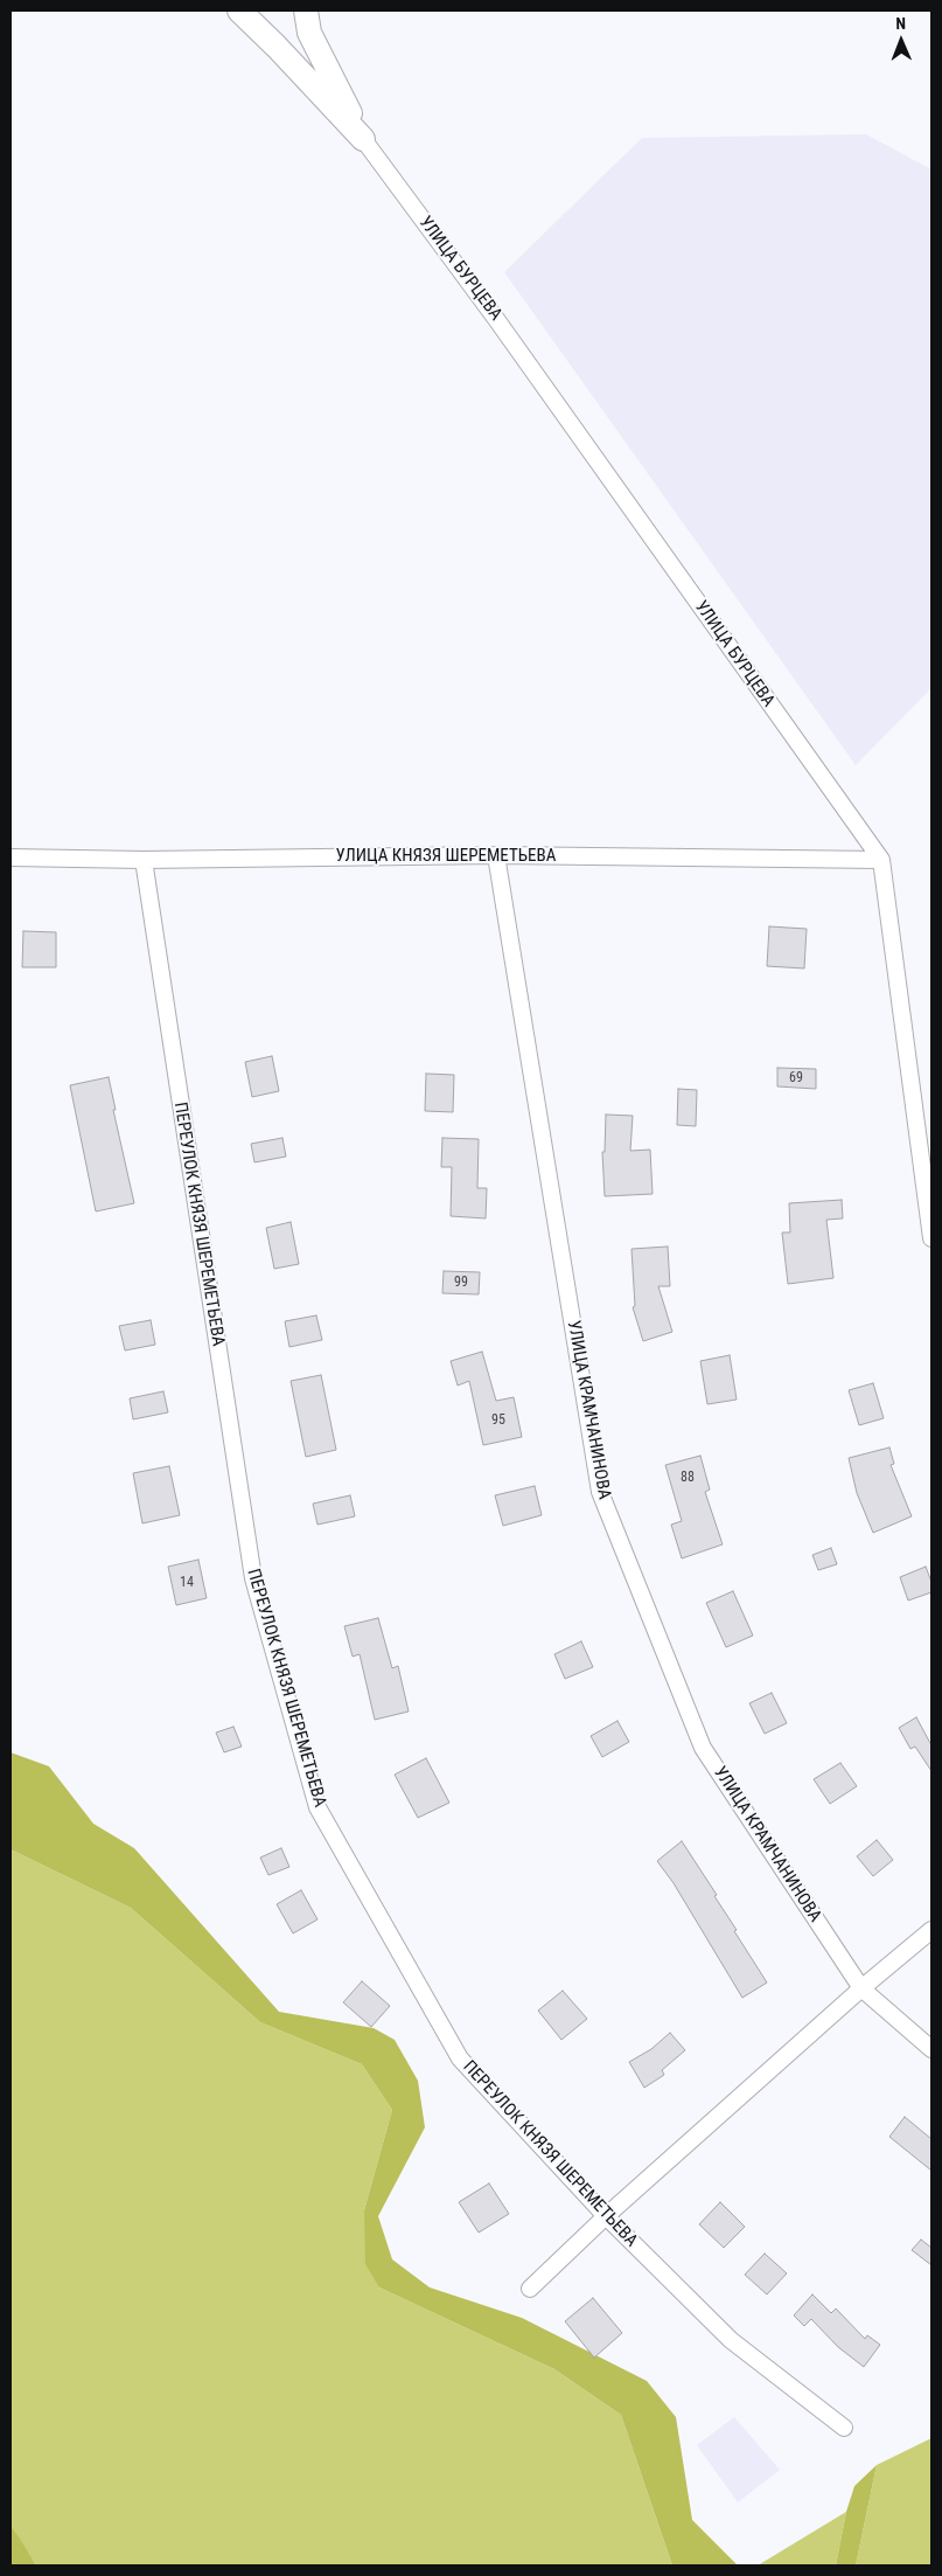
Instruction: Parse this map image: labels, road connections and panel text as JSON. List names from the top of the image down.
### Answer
{
  "streets": {
    "street": [
      "УЛИЦА БУРЦЕВА",
      "УЛИЦА КНЯЗЯ ШЕРЕМЕТЬЕВА",
      "ПЕРЕУЛОК КНЯЗЯ ШЕРЕМЕТЬЕВА",
      "УЛИЦА КРАМЧАНИНОВА"
    ]
  },
  "crossings": [
    ["УЛИЦА БУРЦЕВА", "УЛИЦА КНЯЗЯ ШЕРЕМЕТЬЕВА"],
    ["УЛИЦА КНЯЗЯ ШЕРЕМЕТЬЕВА", "ПЕРЕУЛОК КНЯЗЯ ШЕРЕМЕТЬЕВА"],
    ["УЛИЦА КНЯЗЯ ШЕРЕМЕТЬЕВА", "УЛИЦА КРАМЧАНИНОВА"]
  ],
  "house_numbers": [
    "69",
    "99",
    "95",
    "88",
    "14"
  ],
  "north": "top"
}
